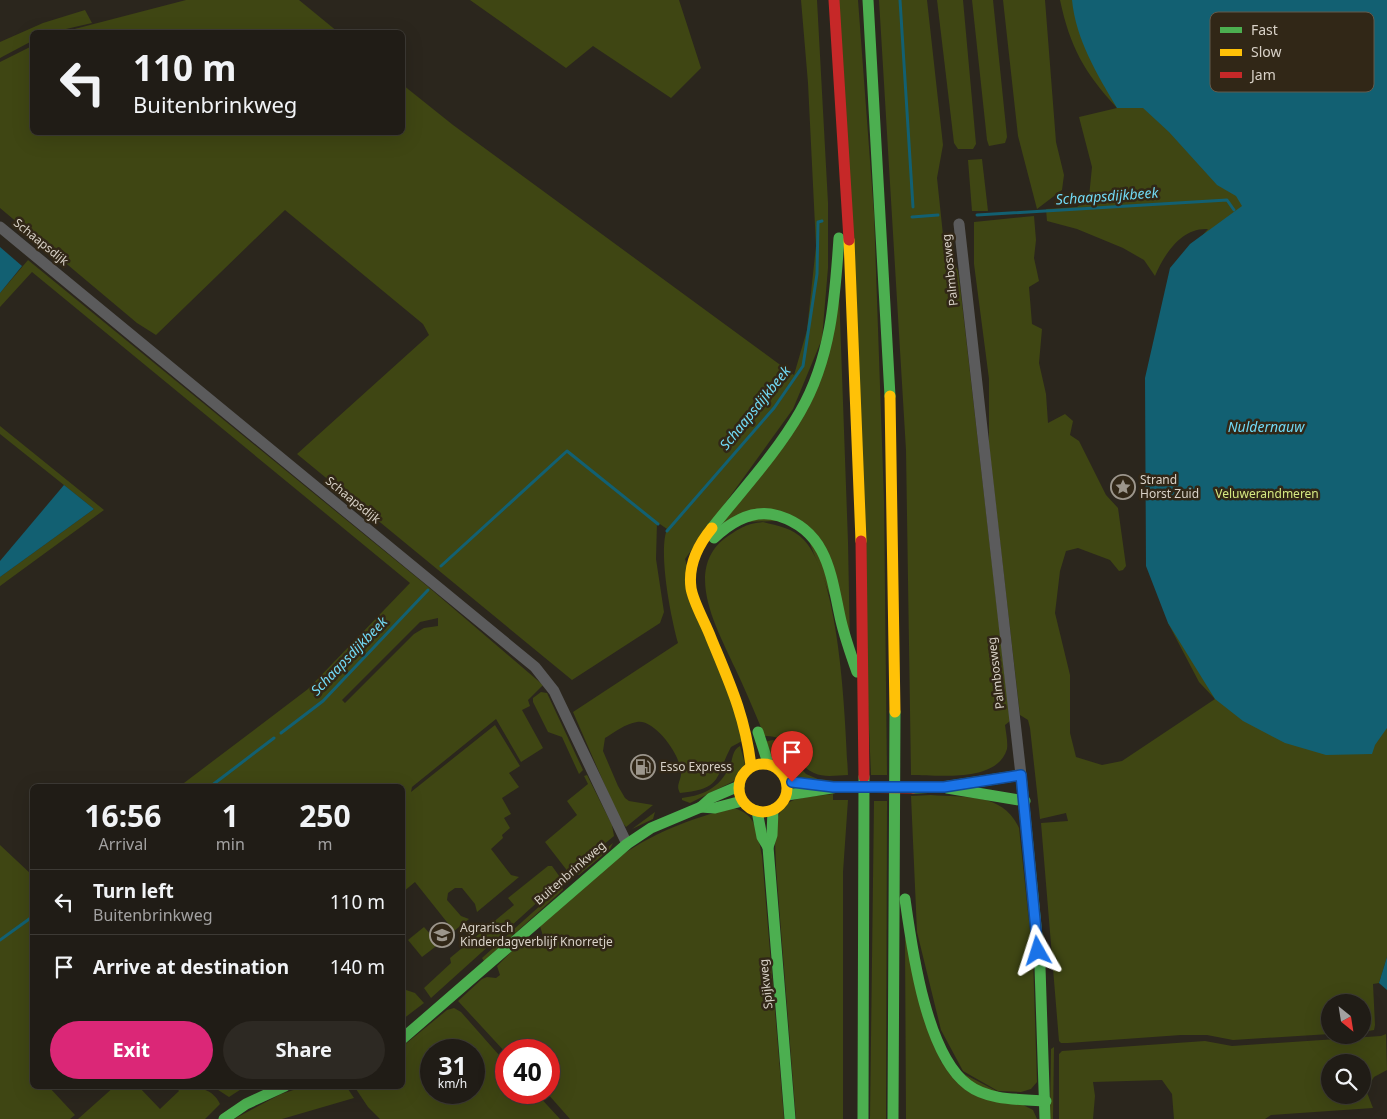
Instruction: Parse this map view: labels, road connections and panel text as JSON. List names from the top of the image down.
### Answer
{
  "streets": {
    "main road": ["Palmbosweg", "Buitenbrinkweg", "Spijkweg"],
    "street": ["Schaapsdijk"]
  },
  "crossings": [
    ["Schaapsdijk", "Buitenbrinkweg"],
    ["Buitenbrinkweg", "Spijkweg"]
  ],
  "water": ["Schaapsdijkbeek", "Nuldernauw"],
  "parks": ["Veluwerandmeren"],
  "places": {
    "place": ["Strand Horst Zuid"],
    "fuel station": ["Esso Express"],
    "school or university": ["Agrarisch Kinderdagverblijf Knorretje"]
  },
  "legend": ["Fast", "Slow", "Jam"],
  "north": "bottom right",
  "page": {
    "turn": ["110 m", "Buitenbrinkweg"],
    "eta": [
      "16:56",
      "Arrival",
      "1",
      "min",
      "250",
      "m"
    ],
    "list": [
      {
        "name": "Turn left",
        "note": "Buitenbrinkweg",
        "value": "110 m"
      },
      {
        "name": "Arrive at destination",
        "value": "140 m"
      }
    ],
    "buttons": ["Exit", "Share"],
    "speed": "31 km/h",
    "limit": "40"
  }
}
